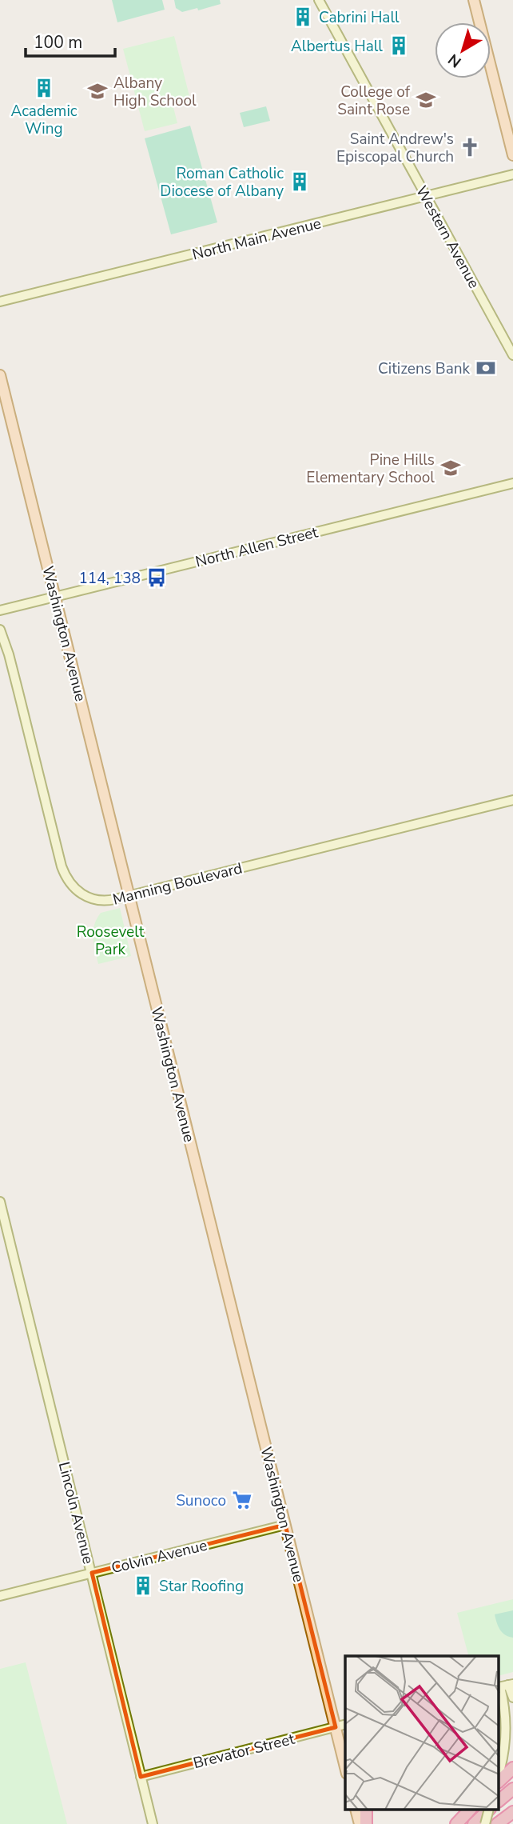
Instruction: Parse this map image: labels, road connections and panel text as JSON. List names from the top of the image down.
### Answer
{
  "streets": {
    "main road": ["Washington Avenue"],
    "street": [
      "Western Avenue",
      "North Main Avenue",
      "North Allen Street",
      "Manning Boulevard",
      "Lincoln Avenue",
      "Colvin Avenue",
      "Brevator Street"
    ]
  },
  "crossings": [
    ["Western Avenue", "North Main Avenue"],
    ["North Allen Street", "Washington Avenue"],
    ["Washington Avenue", "Manning Boulevard"],
    ["Washington Avenue", "Colvin Avenue"],
    ["Washington Avenue", "Brevator Street"],
    ["Lincoln Avenue", "Colvin Avenue"],
    ["Lincoln Avenue", "Brevator Street"]
  ],
  "parks": ["Roosevelt Park"],
  "places": {
    "building": [
      "Cabrini Hall",
      "Albertus Hall",
      "Academic Wing",
      "Roman Catholic Diocese of Albany",
      "Star Roofing"
    ],
    "school or university": ["Albany High School", "College of Saint Rose", "Pine Hills Elementary School"],
    "church": ["Saint Andrew's Episcopal Church"],
    "bank": ["Citizens Bank"],
    "bus stop": ["114, 138"],
    "supermarket": ["Sunoco"]
  },
  "scale_bar": "100 m",
  "north": "bottom left"
}
